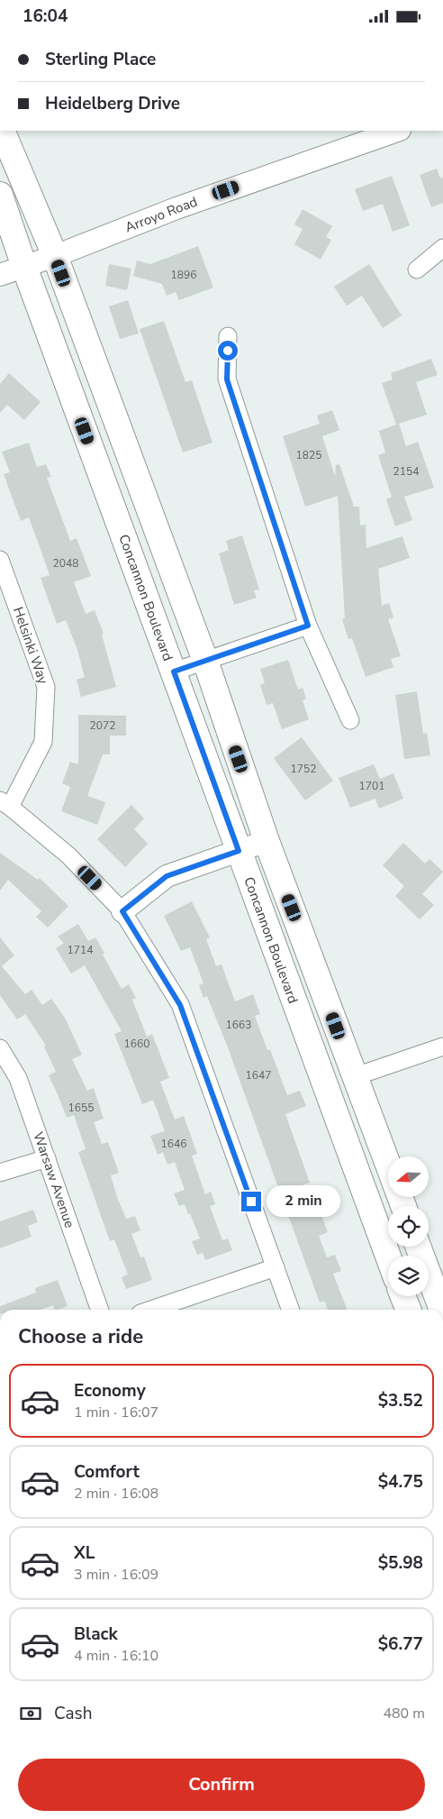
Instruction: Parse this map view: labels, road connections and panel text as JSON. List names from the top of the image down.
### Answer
{
  "streets": {
    "main road": ["Concannon Boulevard"],
    "street": ["Arroyo Road", "Helsinki Way", "Warsaw Avenue"]
  },
  "crossings": [
    ["Arroyo Road", "Concannon Boulevard"]
  ],
  "house_numbers": [
    "1896",
    "1825",
    "2154",
    "2048",
    "2072",
    "1752",
    "1701",
    "1714",
    "1663",
    "1660",
    "1647",
    "1655",
    "1646"
  ],
  "north": "left",
  "page": {
    "status": "16:04",
    "banner": ["Sterling Place", "Heidelberg Drive"],
    "bubble": "2 min",
    "heading": "Choose a ride",
    "list": [
      {
        "name": "Economy",
        "note": "1 min · 16:07",
        "value": "$3.52"
      },
      {
        "name": "Comfort",
        "note": "2 min · 16:08",
        "value": "$4.75"
      },
      {
        "name": "XL",
        "note": "3 min · 16:09",
        "value": "$5.98"
      },
      {
        "name": "Black",
        "note": "4 min · 16:10",
        "value": "$6.77"
      }
    ],
    "pay": ["Cash", "480 m"],
    "buttons": "Confirm"
  }
}
